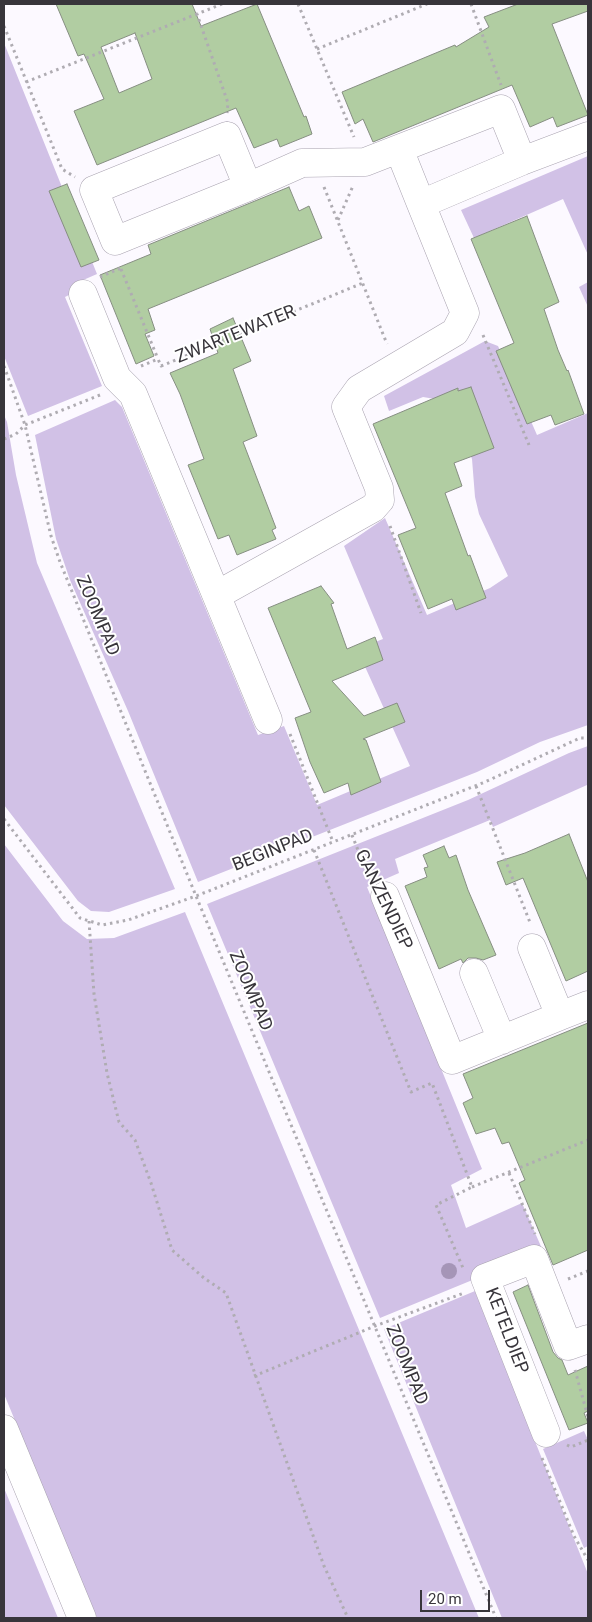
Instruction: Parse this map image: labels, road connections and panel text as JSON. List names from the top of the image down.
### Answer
{
  "streets": {
    "street": ["GANZENDIEP", "KETELDIEP"],
    "path": ["ZWARTEWATER", "ZOOMPAD", "BEGINPAD"]
  },
  "crossings": [
    ["ZOOMPAD", "BEGINPAD"],
    ["BEGINPAD", "GANZENDIEP"]
  ],
  "scale_bar": "20 m"
}
